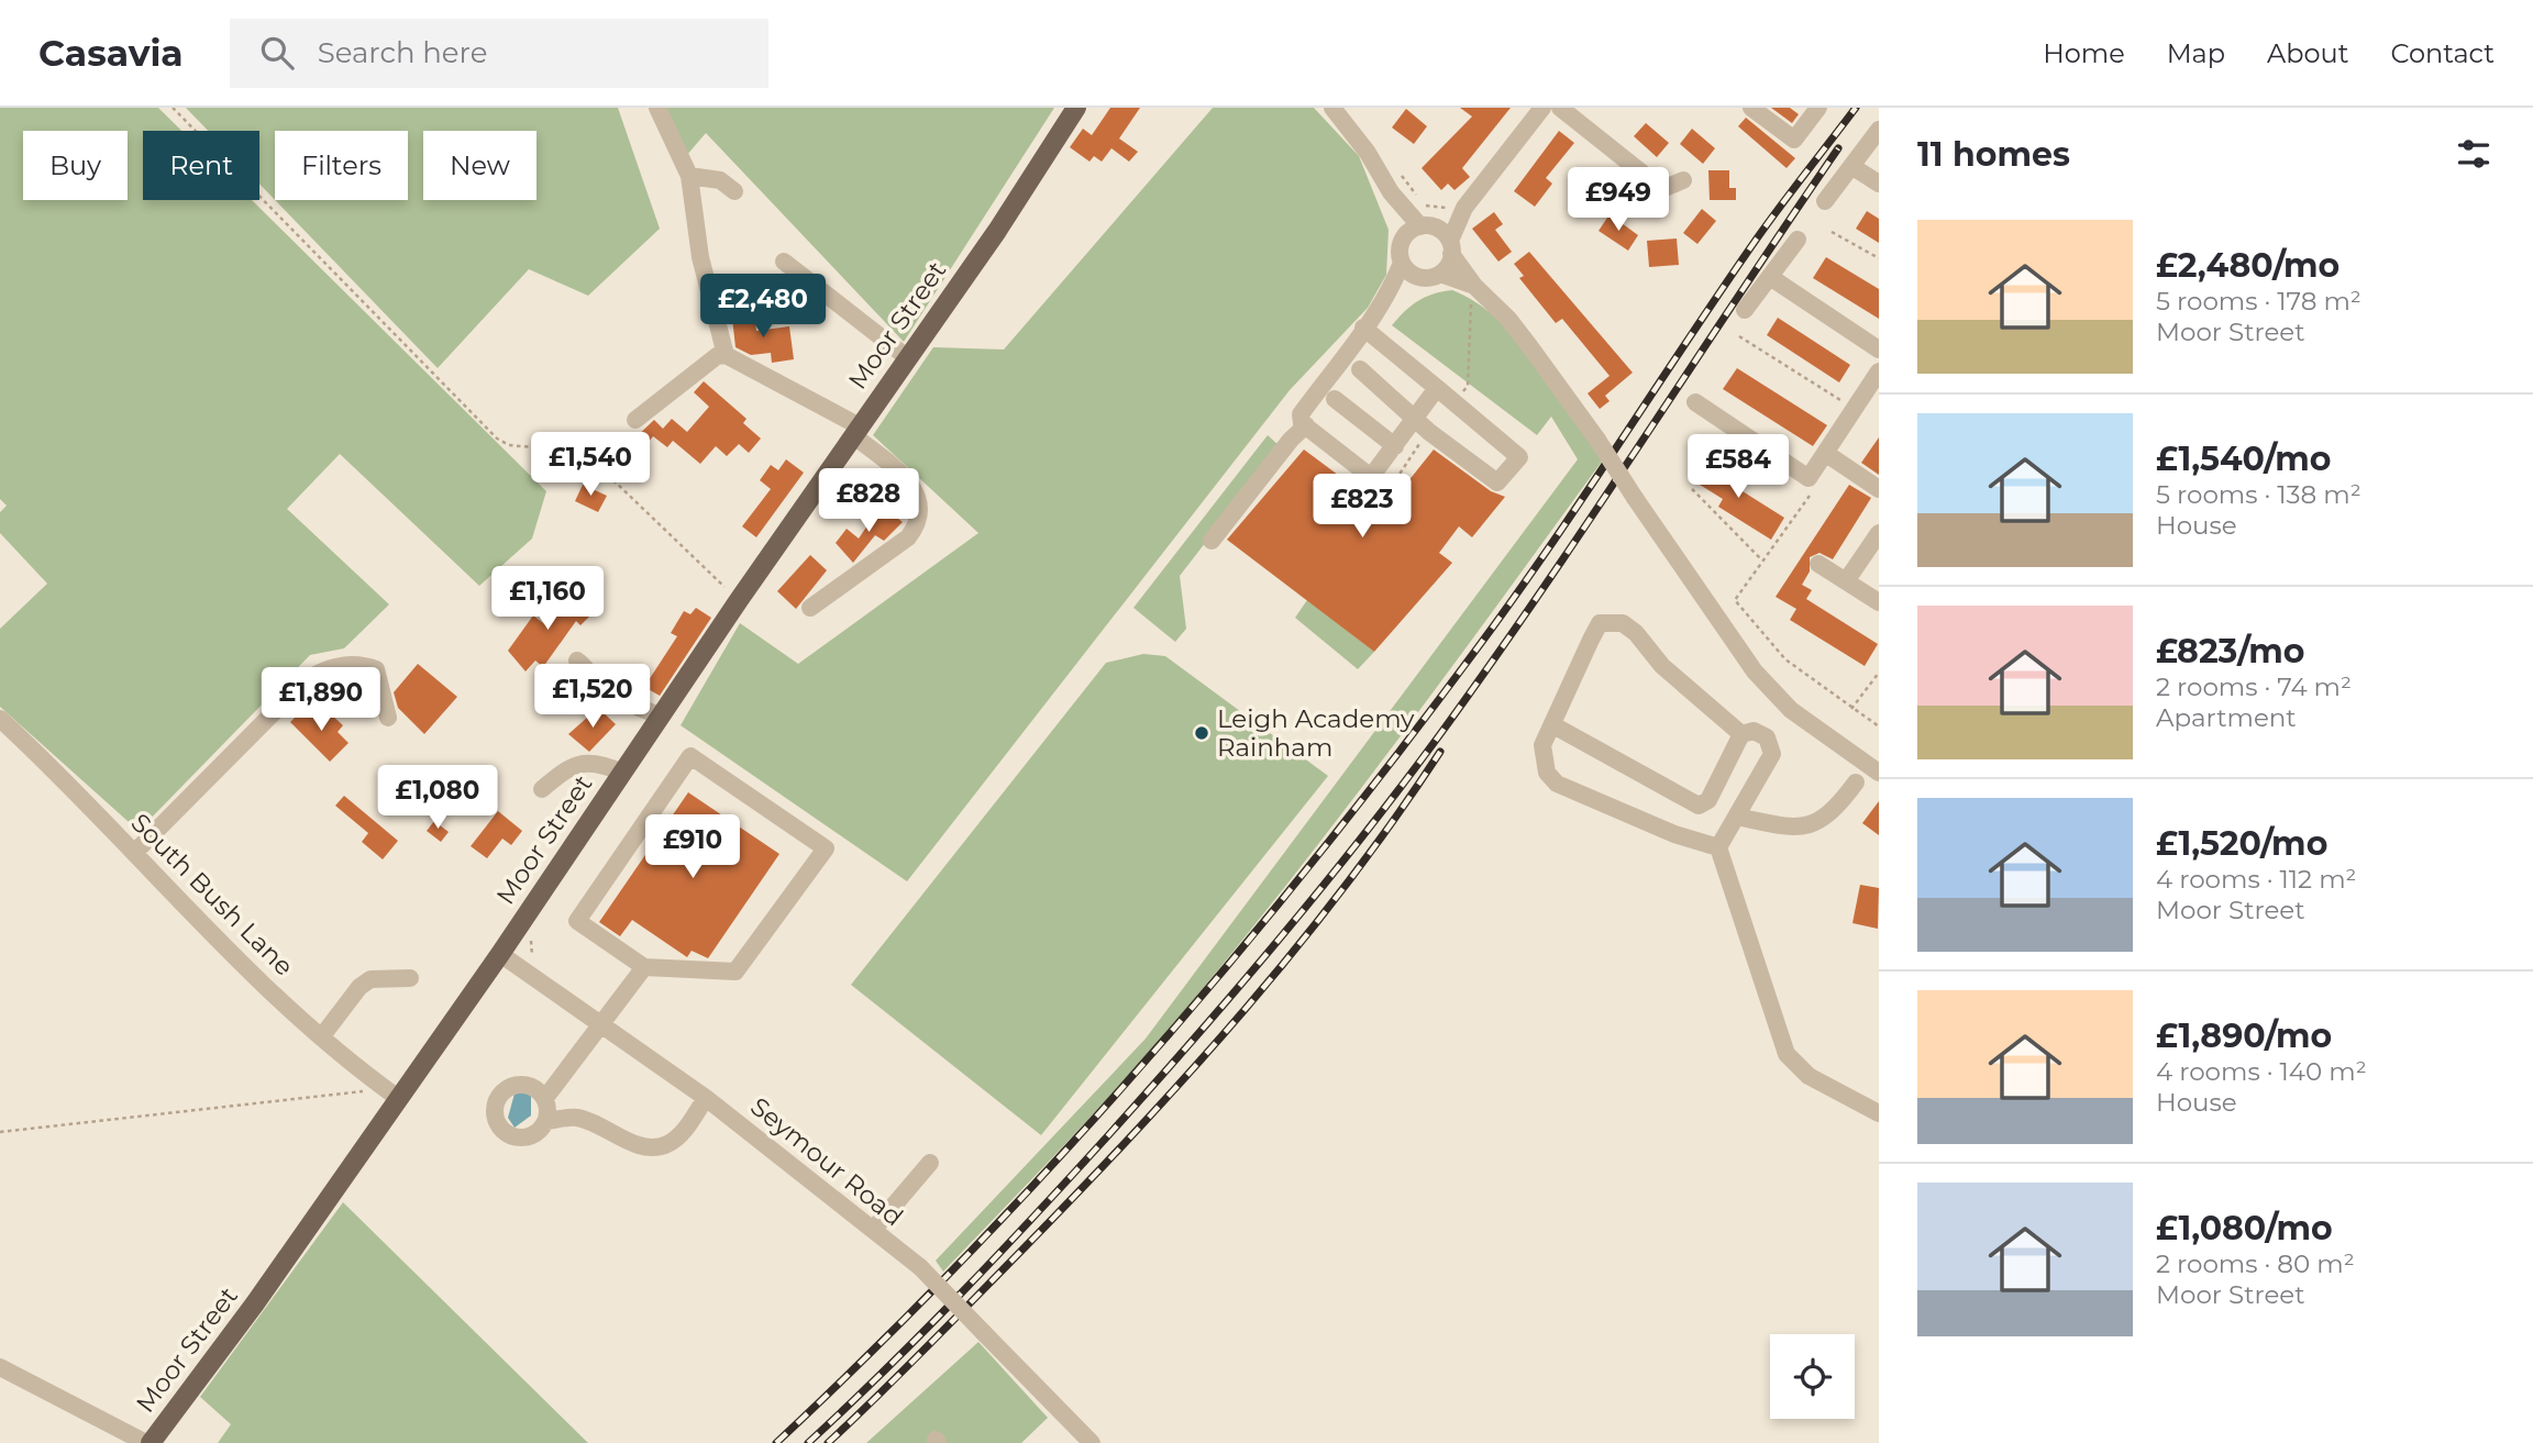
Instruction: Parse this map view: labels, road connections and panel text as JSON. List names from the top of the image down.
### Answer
{
  "streets": {
    "main road": ["Moor Street"],
    "street": ["South Bush Lane", "Seymour Road"]
  },
  "crossings": [
    ["Moor Street", "South Bush Lane"],
    ["Moor Street", "Seymour Road"]
  ],
  "places": ["Leigh Academy Rainham"],
  "page": {
    "header": "Casavia",
    "search": "Search here",
    "nav": [
      "Home",
      "Map",
      "About",
      "Contact"
    ],
    "heading": "11 homes",
    "chip": [
      "Buy",
      "Rent",
      "Filters",
      "New"
    ],
    "price": [
      "£949",
      "£2,480",
      "£1,540",
      "£584",
      "£828",
      "£823",
      "£1,160",
      "£1,520",
      "£1,890",
      "£1,080",
      "£910"
    ],
    "list": [
      {
        "name": "£2,480/mo",
        "note": "5 rooms · 178 m² · Moor Street"
      },
      {
        "name": "£1,540/mo",
        "note": "5 rooms · 138 m² · House"
      },
      {
        "name": "£823/mo",
        "note": "2 rooms · 74 m² · Apartment"
      },
      {
        "name": "£1,520/mo",
        "note": "4 rooms · 112 m² · Moor Street"
      },
      {
        "name": "£1,890/mo",
        "note": "4 rooms · 140 m² · House"
      },
      {
        "name": "£1,080/mo",
        "note": "2 rooms · 80 m² · Moor Street"
      }
    ]
  }
}
